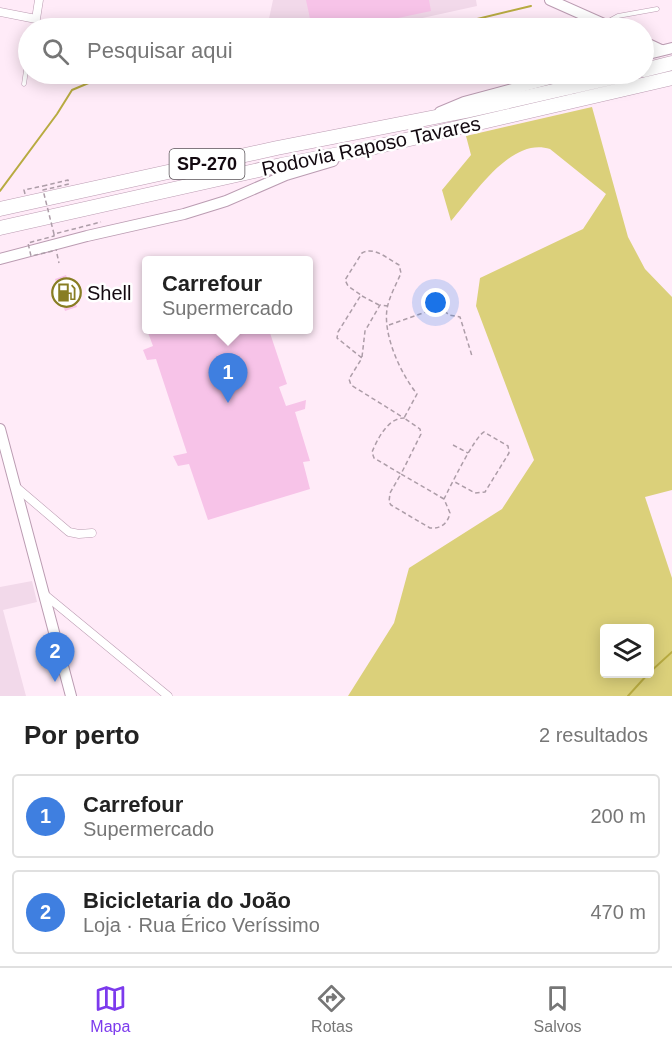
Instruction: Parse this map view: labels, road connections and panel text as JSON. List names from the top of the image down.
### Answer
{
  "streets": {
    "highway": ["Rodovia Raposo Tavares", "SP-270"]
  },
  "places": {
    "fuel station": ["Shell"]
  },
  "page": {
    "search": "Pesquisar aqui",
    "popup": ["Carrefour", "Supermercado"],
    "pins": ["1", "2"],
    "heading": ["Por perto", "2 resultados"],
    "list": [
      {
        "mark": "1",
        "name": "Carrefour",
        "note": "Supermercado",
        "value": "200 m"
      },
      {
        "mark": "2",
        "name": "Bicicletaria do João",
        "note": "Loja · Rua Érico Veríssimo",
        "value": "470 m"
      }
    ],
    "nav": ["Mapa", "Rotas", "Salvos"]
  }
}
